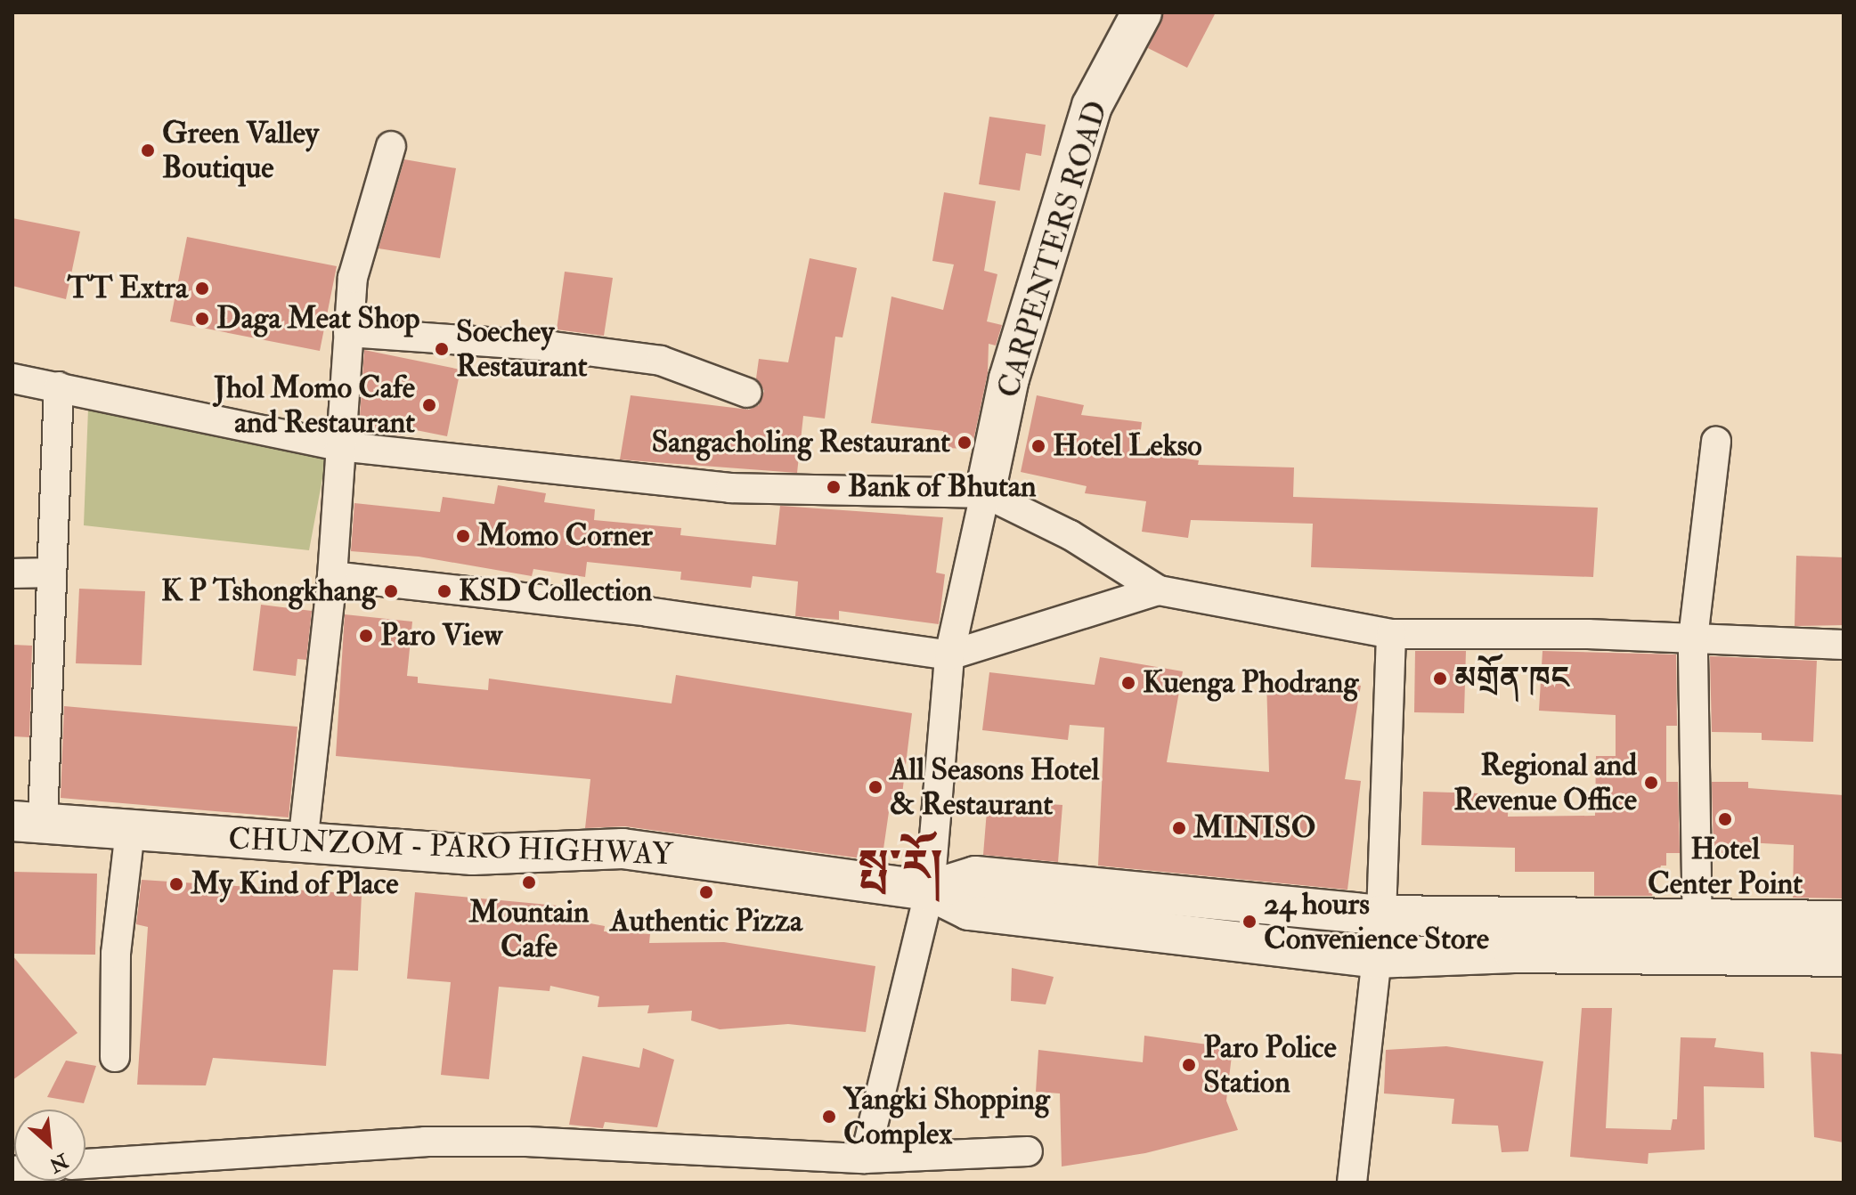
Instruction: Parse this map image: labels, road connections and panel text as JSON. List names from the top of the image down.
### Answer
{
  "streets": {
    "street": ["CARPENTERS ROAD", "CHUNZOM - PARO HIGHWAY"]
  },
  "districts": ["སྤ་རོ།"],
  "places": [
    "Green Valley Boutique",
    "TT Extra",
    "Daga Meat Shop",
    "Soechey Restaurant",
    "Jhol Momo Cafe and Restaurant",
    "Sangacholing Restaurant",
    "Hotel Lekso",
    "Bank of Bhutan",
    "Momo Corner",
    "K P Tshongkhang",
    "KSD Collection",
    "Paro View",
    "མགྲོན་ཁང",
    "Kuenga Phodrang",
    "Regional and Revenue Office",
    "All Seasons Hotel & Restaurant",
    "Hotel Center Point",
    "MINISO",
    "Mountain Cafe",
    "My Kind of Place",
    "Authentic Pizza",
    "24 hours Convenience Store",
    "Paro Police Station",
    "Yangki Shopping Complex"
  ],
  "north": "bottom right"
}
